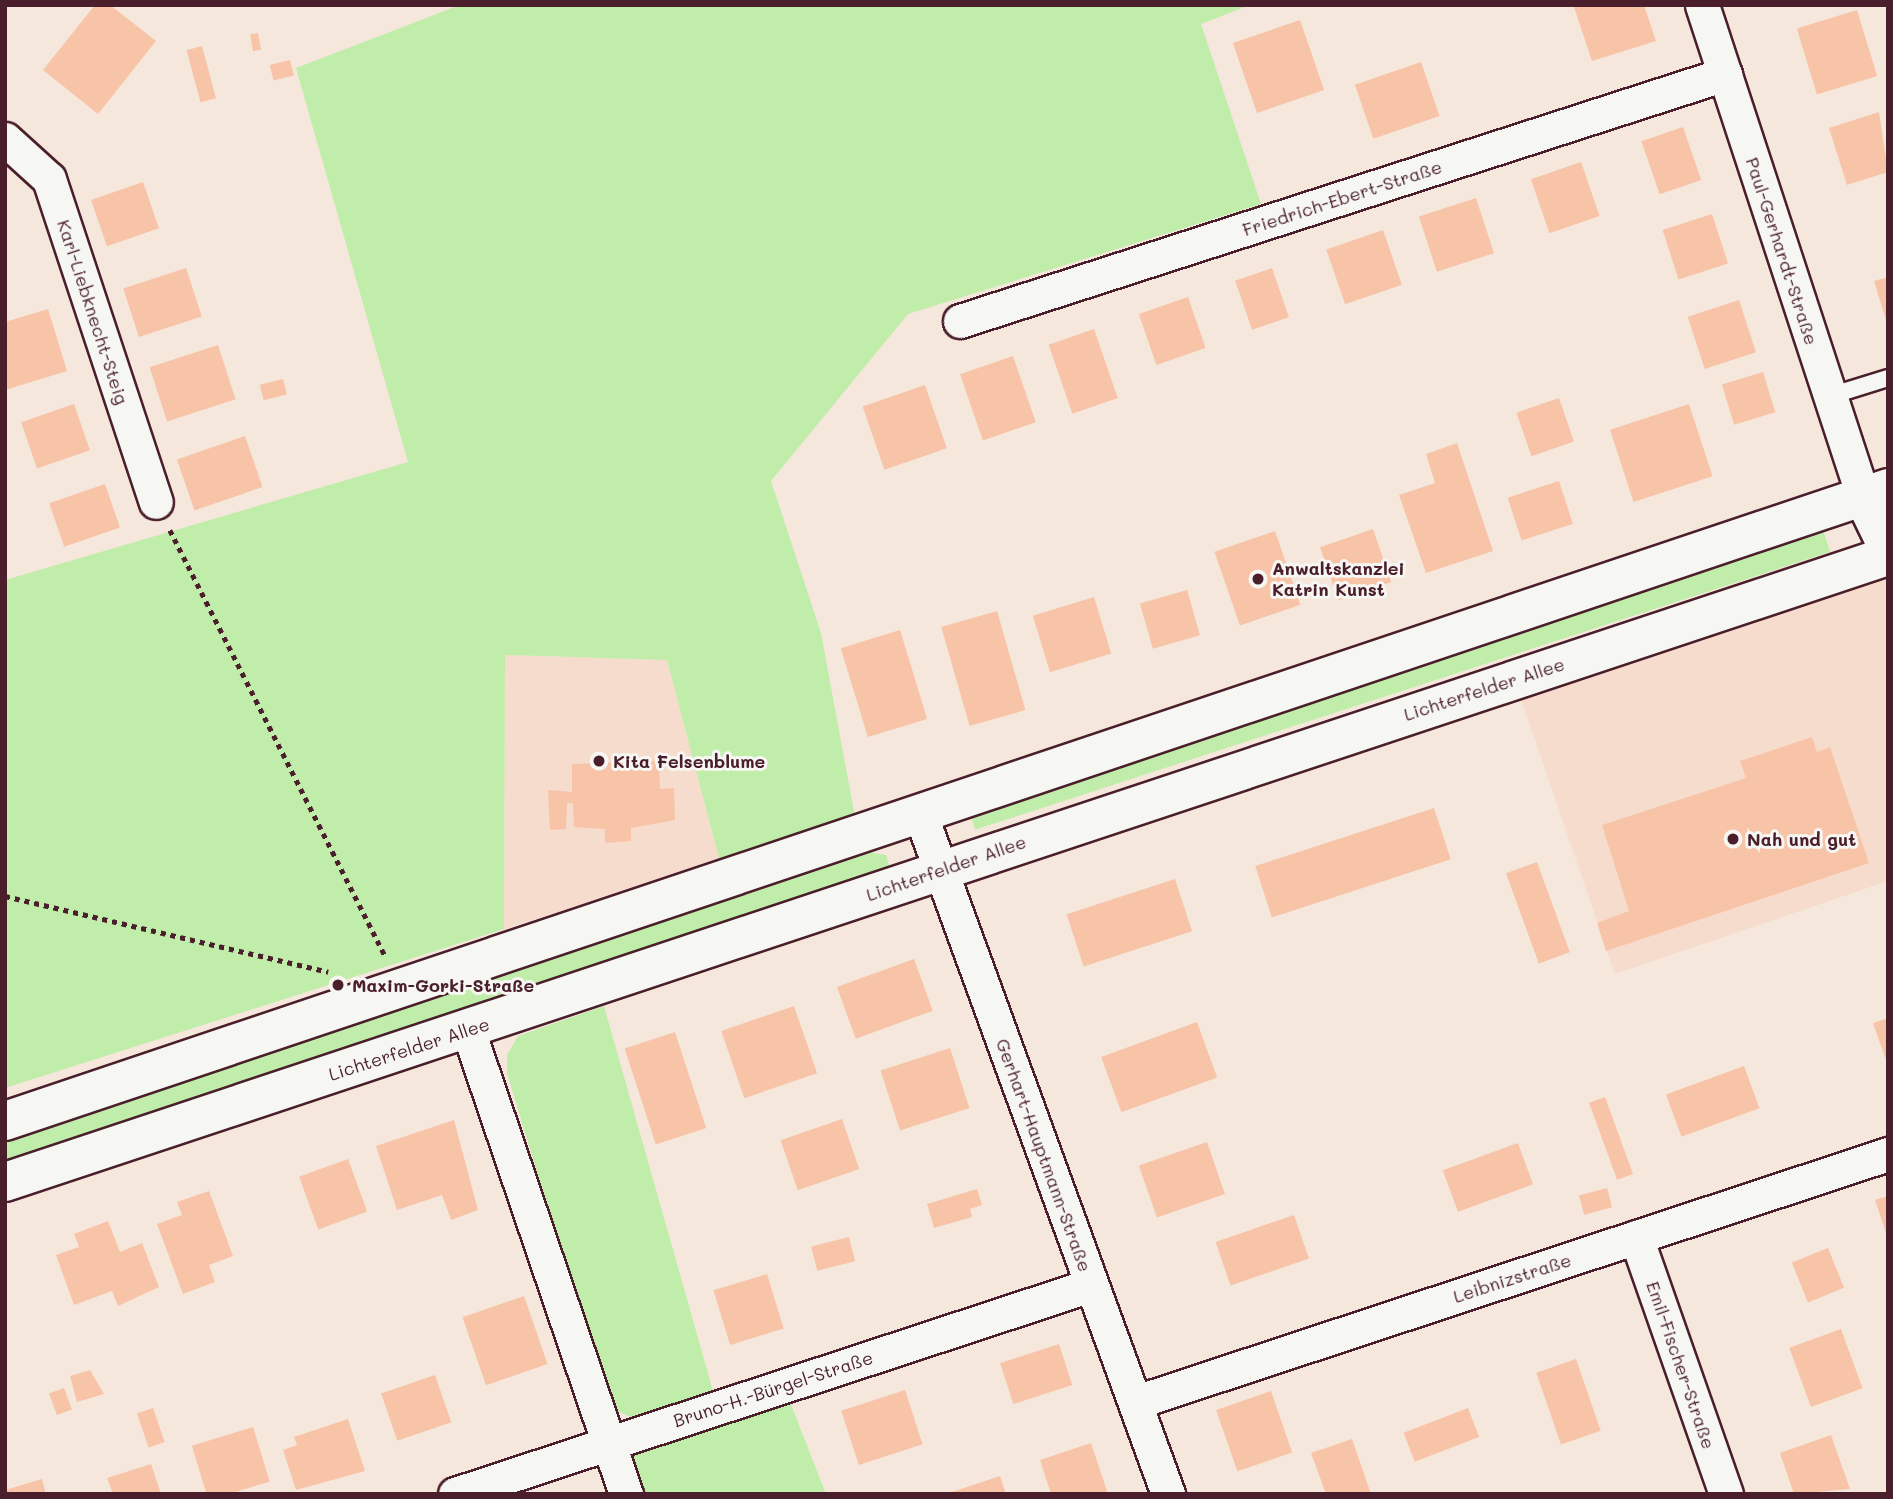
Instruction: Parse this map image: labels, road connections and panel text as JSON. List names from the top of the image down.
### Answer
{
  "streets": {
    "main road": ["Lichterfelder Allee"],
    "street": [
      "Friedrich-Ebert-Straße",
      "Paul-Gerhardt-Straße",
      "Karl-Liebknecht-Steig",
      "Gerhart-Hauptmann-Straße",
      "Leibnizstraße",
      "Emil-Fischer-Straße",
      "Bruno-H.-Bürgel-Straße"
    ]
  },
  "crossings": [
    ["Friedrich-Ebert-Straße", "Paul-Gerhardt-Straße"],
    ["Lichterfelder Allee", "Gerhart-Hauptmann-Straße"],
    ["Gerhart-Hauptmann-Straße", "Leibnizstraße"],
    ["Gerhart-Hauptmann-Straße", "Bruno-H.-Bürgel-Straße"],
    ["Leibnizstraße", "Emil-Fischer-Straße"]
  ],
  "places": [
    "Anwaltskanzlei Katrin Kunst",
    "Kita Felsenblume",
    "Nah und gut",
    "Maxim-Gorki-Straße"
  ]
}
